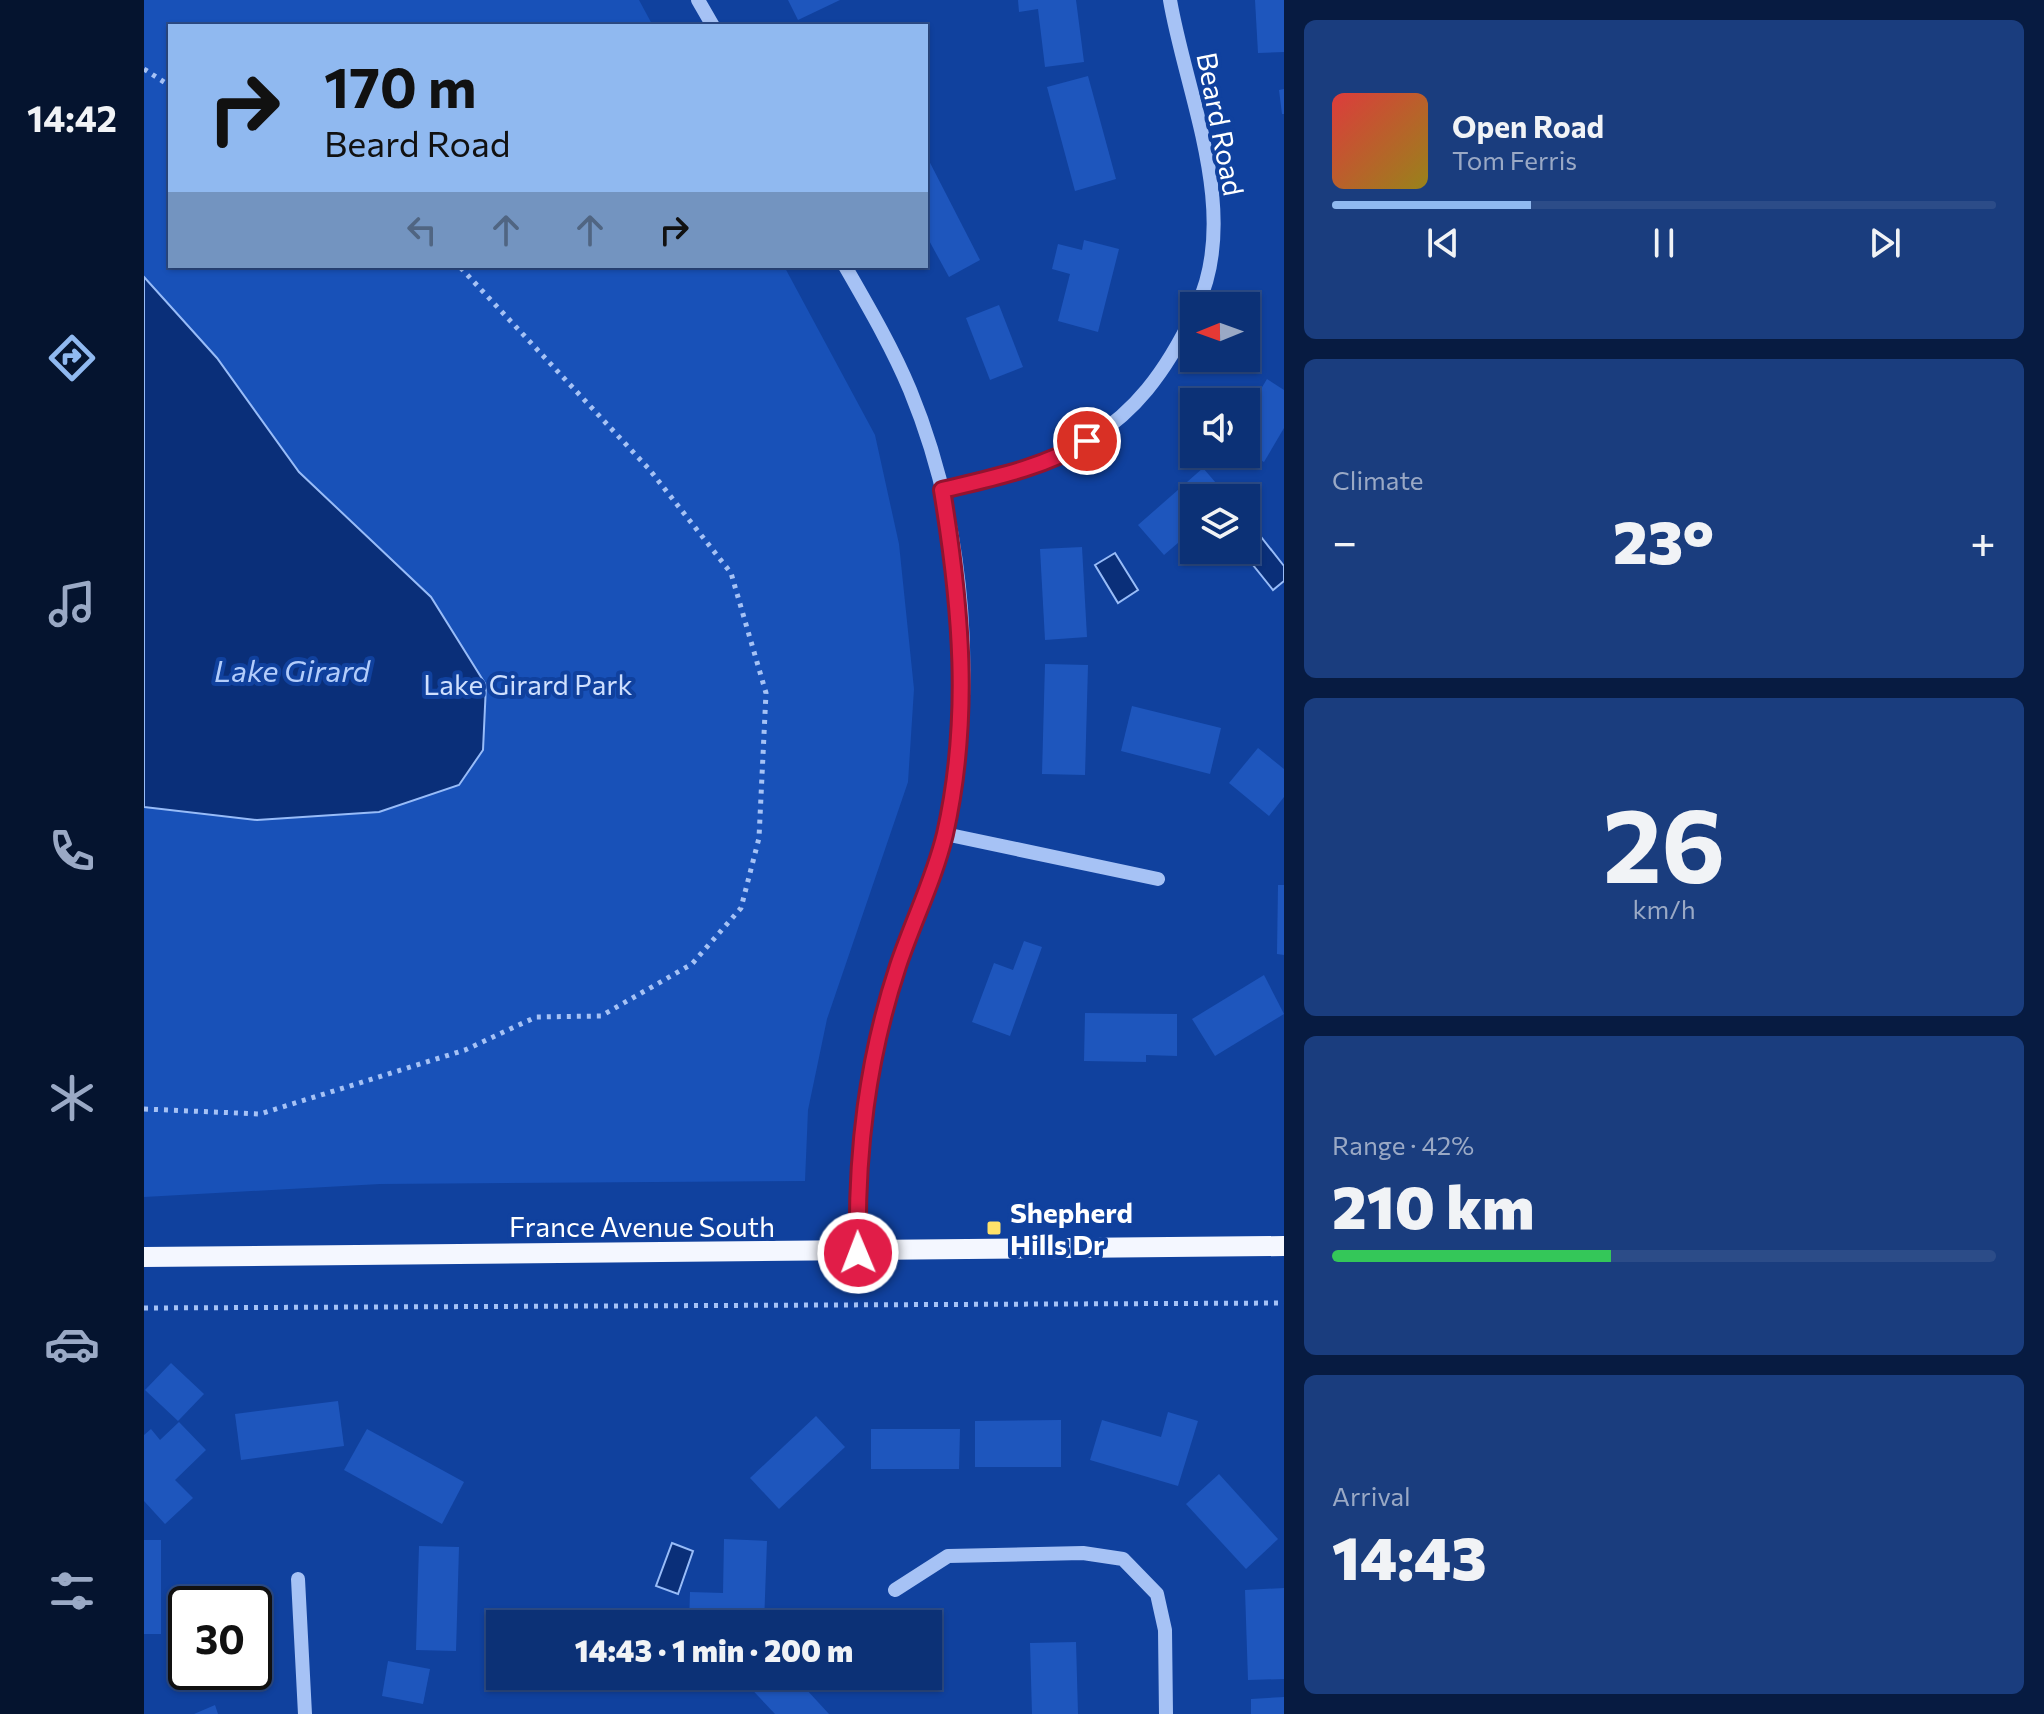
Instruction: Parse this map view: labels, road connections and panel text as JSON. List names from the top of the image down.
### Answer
{
  "streets": {
    "main road": ["France Avenue South"],
    "street": ["Beard Road"]
  },
  "water": ["Lake Girard"],
  "parks": ["Lake Girard Park"],
  "places": {
    "transit": ["Shepherd Hills Dr"]
  },
  "north": "left",
  "page": {
    "tabs": "14:42",
    "turn": ["170 m", "Beard Road"],
    "song": ["Open Road", "Tom Ferris"],
    "tile": [
      "Climate",
      ["26", "km/h"],
      ["Range · 42%", "210 km"],
      ["Arrival", "14:43"]
    ],
    "heat": ["−", "23°", "+"],
    "limit": "30",
    "trip": "14:43 · 1 min · 200 m"
  }
}
